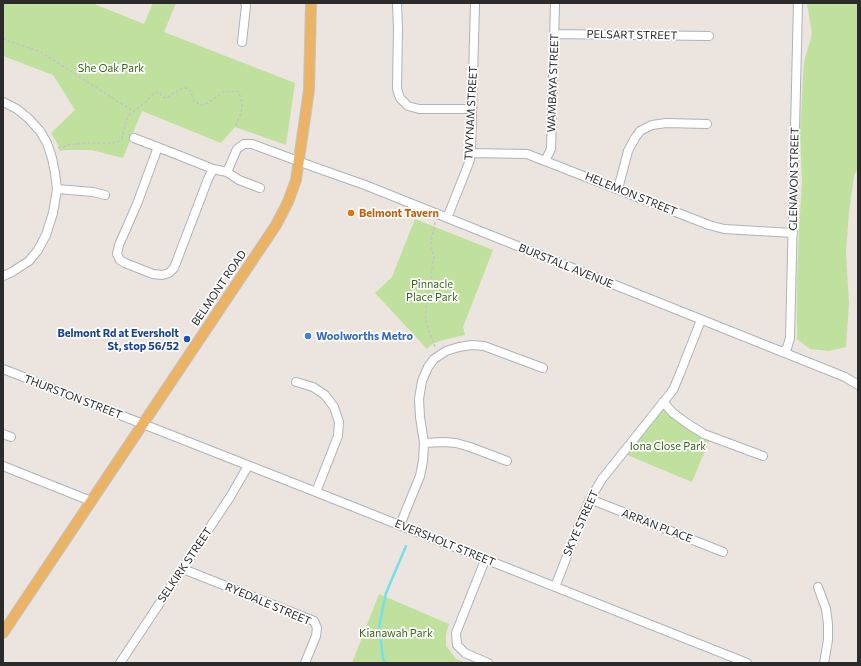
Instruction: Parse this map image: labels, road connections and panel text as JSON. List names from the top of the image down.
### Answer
{
  "streets": {
    "main road": ["BELMONT ROAD"],
    "street": [
      "PELSART STREET",
      "WAMBAYA STREET",
      "TWYNAM STREET",
      "GLENAVON STREET",
      "HELEMON STREET",
      "BURSTALL AVENUE",
      "THURSTON STREET",
      "SKYE STREET",
      "ARRAN PLACE",
      "EVERSHOLT STREET",
      "SELKIRK STREET",
      "RYEDALE STREET"
    ]
  },
  "crossings": [
    ["PELSART STREET", "WAMBAYA STREET"],
    ["WAMBAYA STREET", "HELEMON STREET"],
    ["TWYNAM STREET", "HELEMON STREET"],
    ["TWYNAM STREET", "BURSTALL AVENUE"],
    ["GLENAVON STREET", "HELEMON STREET"],
    ["GLENAVON STREET", "BURSTALL AVENUE"],
    ["BURSTALL AVENUE", "BELMONT ROAD"],
    ["BURSTALL AVENUE", "SKYE STREET"],
    ["BELMONT ROAD", "THURSTON STREET"],
    ["BELMONT ROAD", "EVERSHOLT STREET"],
    ["THURSTON STREET", "EVERSHOLT STREET"],
    ["SKYE STREET", "ARRAN PLACE"],
    ["SKYE STREET", "EVERSHOLT STREET"],
    ["EVERSHOLT STREET", "SELKIRK STREET"],
    ["SELKIRK STREET", "RYEDALE STREET"]
  ],
  "parks": [
    "She Oak Park",
    "Pinnacle Place Park",
    "Iona Close Park",
    "Kianawah Park"
  ],
  "places": ["Belmont Tavern", "Woolworths Metro", "Belmont Rd at Eversholt St, stop 56/52"]
}
